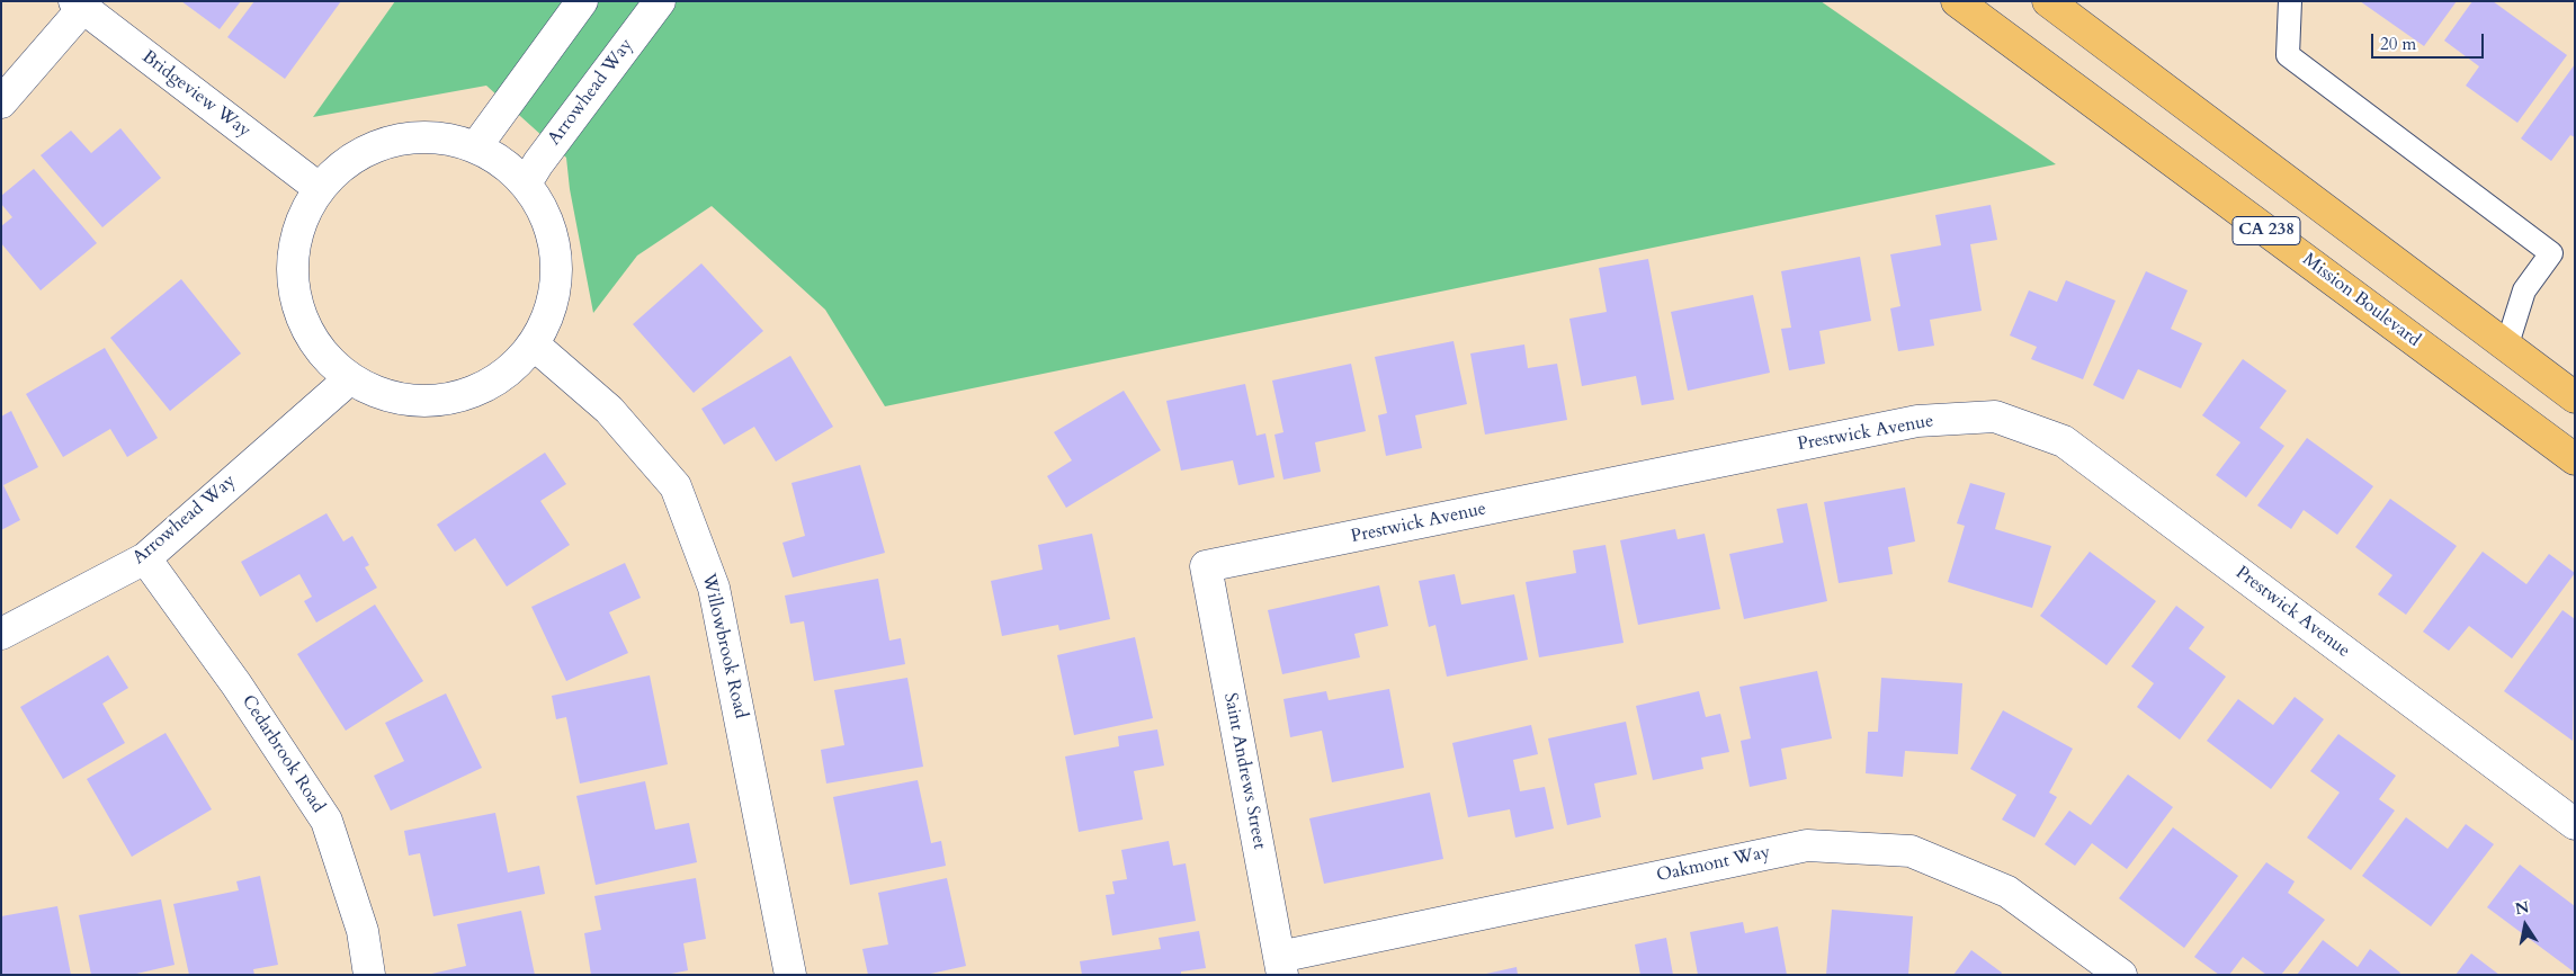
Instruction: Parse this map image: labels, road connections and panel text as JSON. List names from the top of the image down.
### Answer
{
  "streets": {
    "main road": ["CA 238", "Mission Boulevard"],
    "street": [
      "Arrowhead Way",
      "Bridgeview Way",
      "Prestwick Avenue",
      "Willowbrook Road",
      "Cedarbrook Road",
      "Saint Andrews Street",
      "Oakmont Way"
    ]
  },
  "crossings": [
    ["Arrowhead Way", "Cedarbrook Road"],
    ["Prestwick Avenue", "Saint Andrews Street"],
    ["Saint Andrews Street", "Oakmont Way"]
  ],
  "scale_bar": "20 m",
  "north": "top"
}
